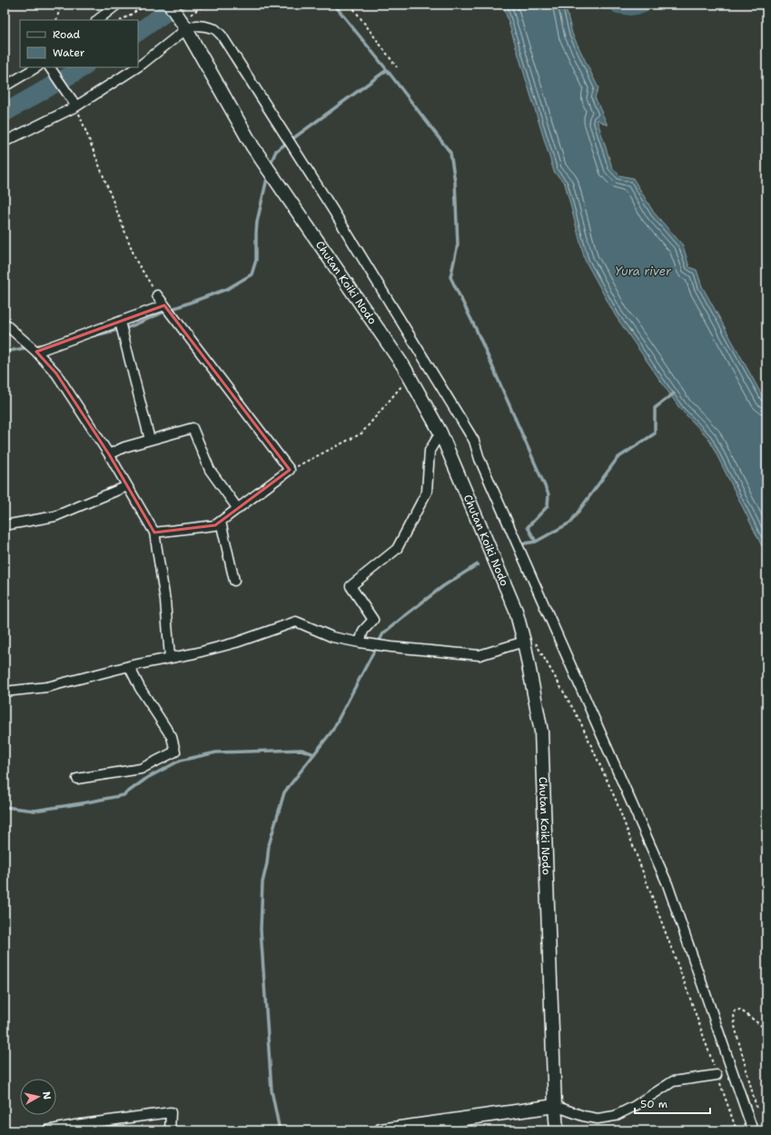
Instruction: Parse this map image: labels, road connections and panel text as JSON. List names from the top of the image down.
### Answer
{
  "streets": {
    "street": ["Chutan Koiki Nodo"]
  },
  "water": ["Yura river"],
  "legend": ["Road", "Water"],
  "scale_bar": "50 m",
  "north": "right"
}
